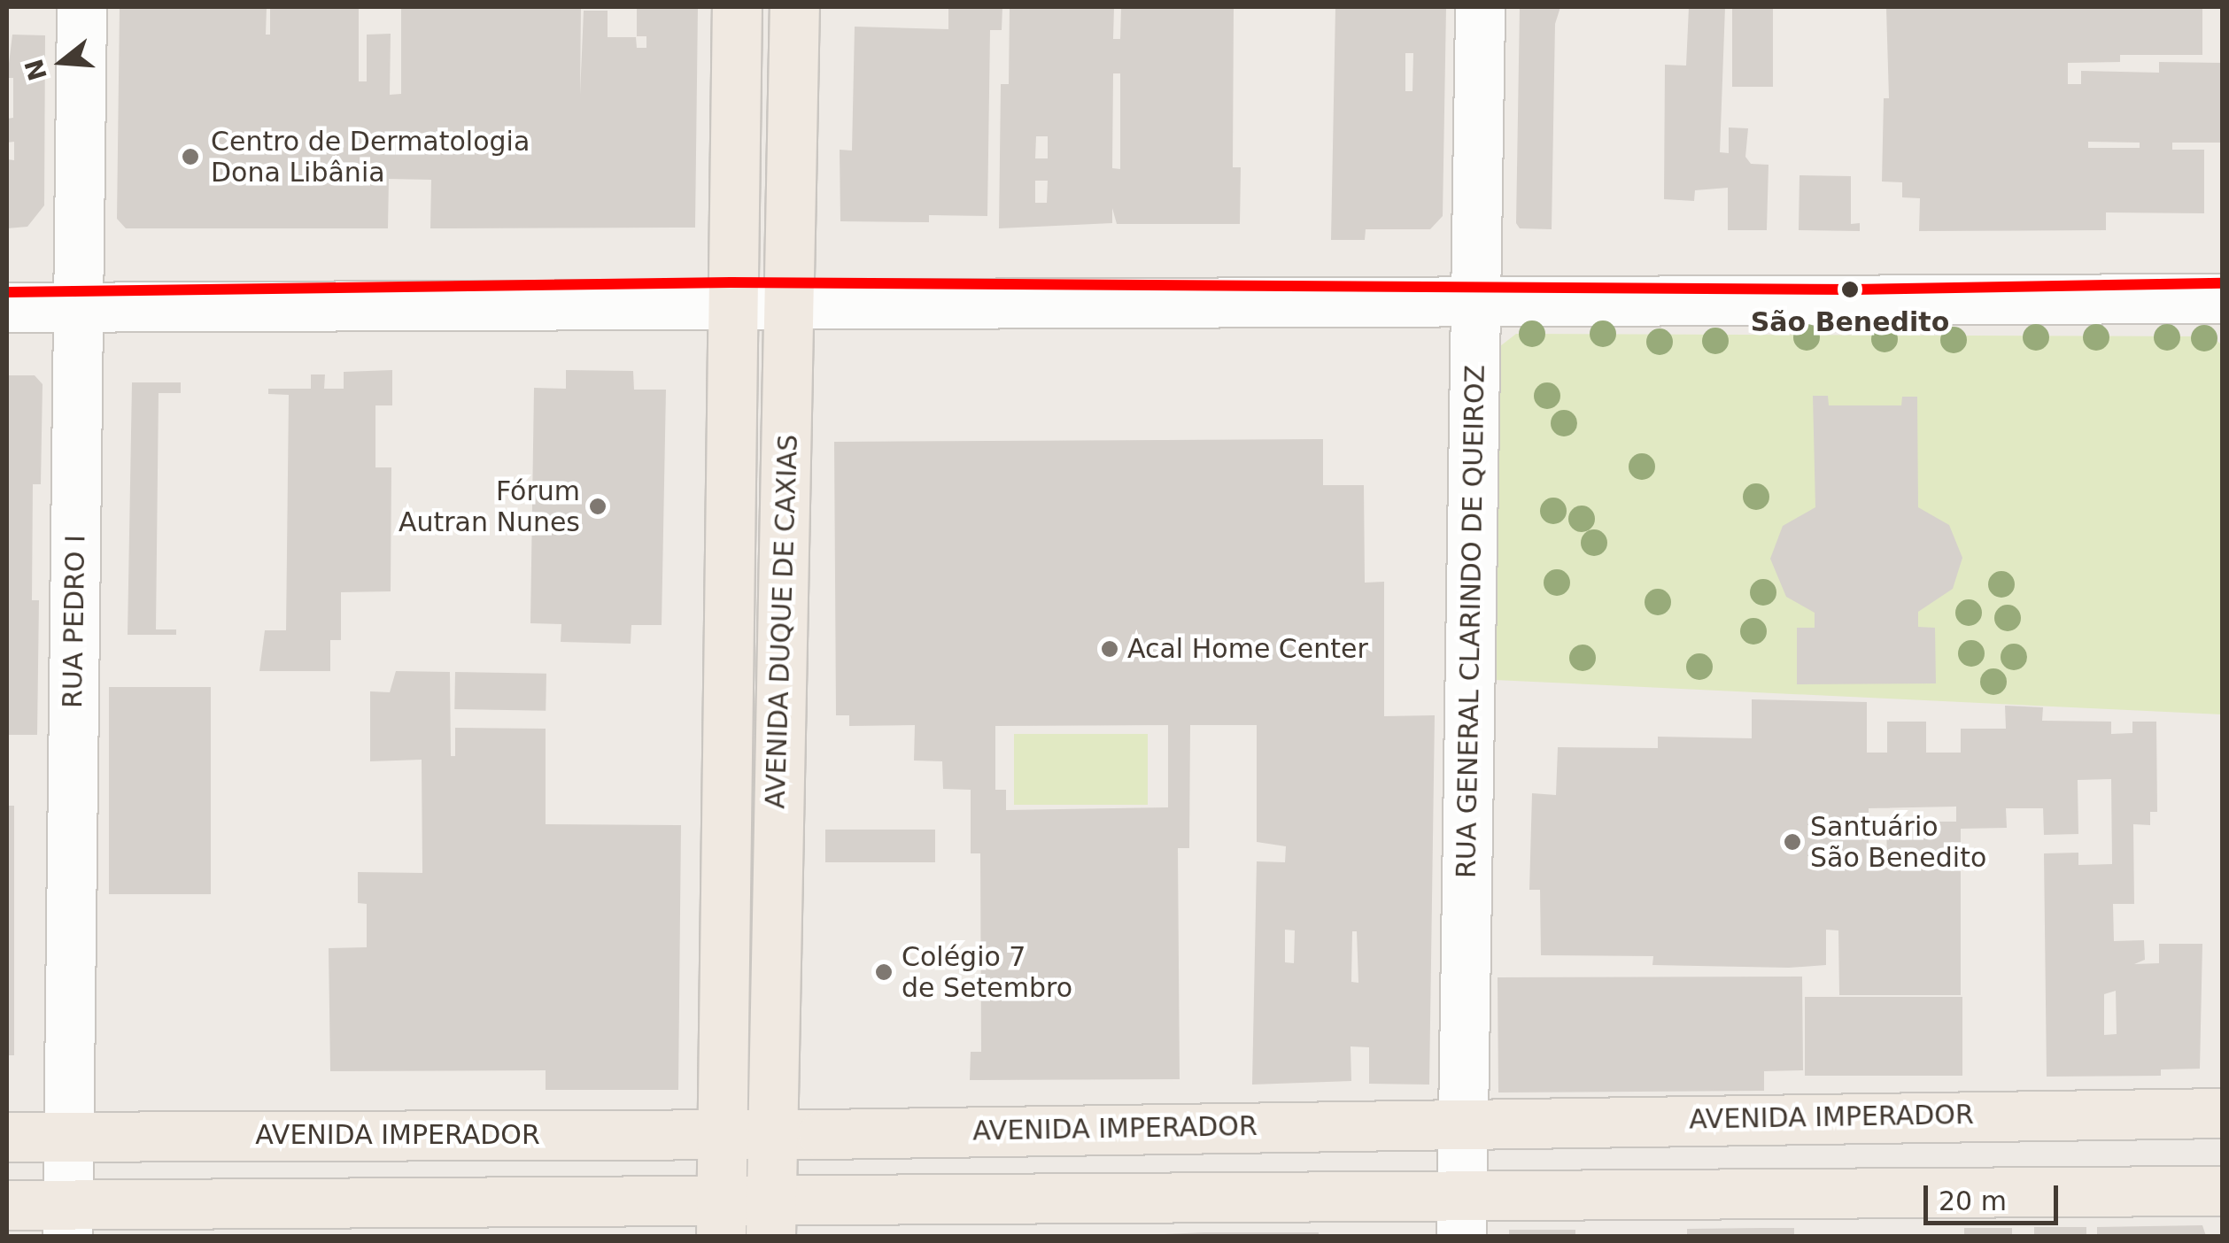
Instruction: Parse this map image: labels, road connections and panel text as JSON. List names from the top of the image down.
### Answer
{
  "streets": {
    "main road": ["AVENIDA DUQUE DE CAXIAS", "AVENIDA IMPERADOR"],
    "street": ["RUA PEDRO I", "RUA GENERAL CLARINDO DE QUEIROZ"]
  },
  "crossings": [
    ["RUA PEDRO I", "AVENIDA IMPERADOR"],
    ["AVENIDA DUQUE DE CAXIAS", "AVENIDA IMPERADOR"],
    ["RUA GENERAL CLARINDO DE QUEIROZ", "AVENIDA IMPERADOR"]
  ],
  "places": [
    "Centro de Dermatologia Dona Libânia",
    "São Benedito",
    "Fórum Autran Nunes",
    "Acal Home Center",
    "Santuário São Benedito",
    "Colégio 7 de Setembro"
  ],
  "scale_bar": "20 m",
  "north": "left"
}
